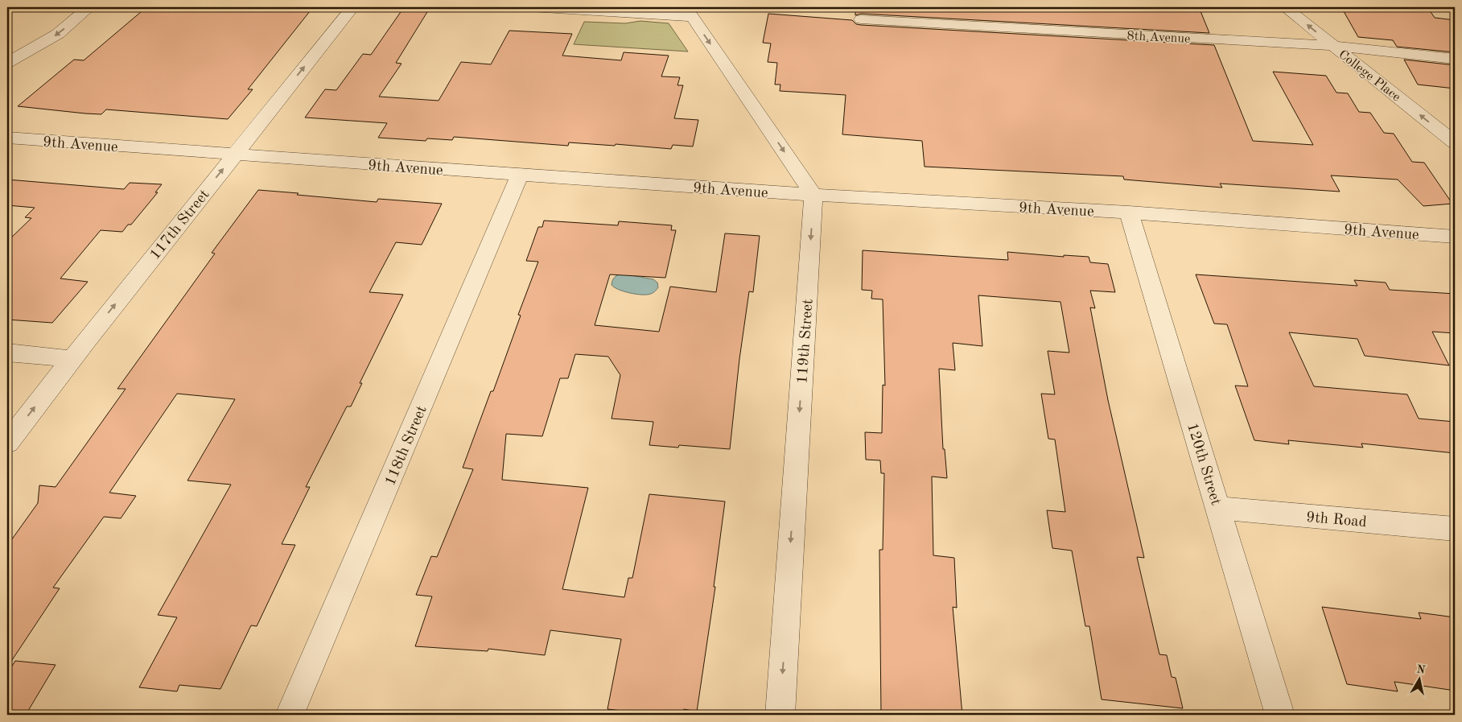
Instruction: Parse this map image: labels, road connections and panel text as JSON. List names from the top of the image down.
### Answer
{
  "streets": {
    "street": [
      "8th Avenue",
      "College Place",
      "9th Avenue",
      "117th Street",
      "119th Street",
      "118th Street",
      "120th Street",
      "9th Road"
    ]
  },
  "crossings": [
    ["8th Avenue", "College Place"],
    ["9th Avenue", "117th Street"],
    ["9th Avenue", "119th Street"],
    ["9th Avenue", "118th Street"],
    ["9th Avenue", "120th Street"],
    ["120th Street", "9th Road"]
  ],
  "one_way": ["College Place", "117th Street", "119th Street"],
  "north": "top"
}
